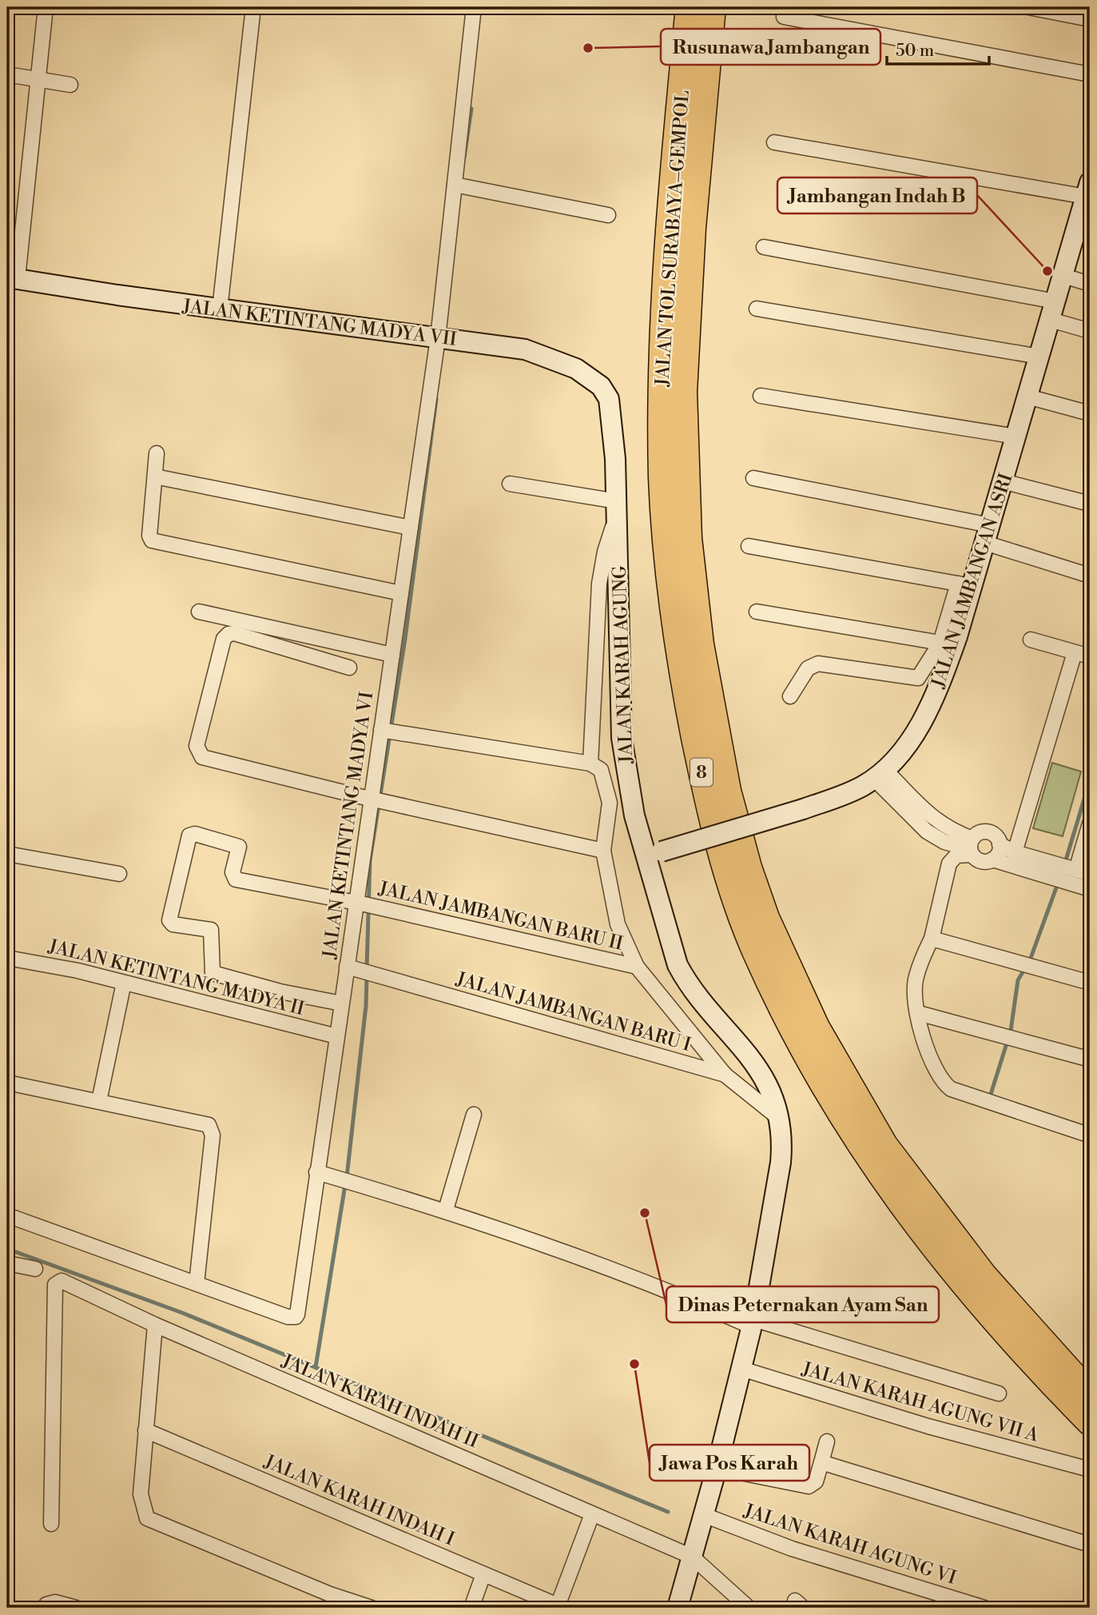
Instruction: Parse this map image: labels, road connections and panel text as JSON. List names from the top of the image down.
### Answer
{
  "streets": {
    "highway": ["JALAN TOL SURABAYA–GEMPOL", "8"],
    "street": [
      "JALAN KETINTANG MADYA VII",
      "JALAN JAMBANGAN ASRI",
      "JALAN KARAH AGUNG",
      "JALAN KETINTANG MADYA VI",
      "JALAN JAMBANGAN BARU II",
      "JALAN KETINTANG MADYA II",
      "JALAN JAMBANGAN BARU I",
      "JALAN KARAH INDAH II",
      "JALAN KARAH AGUNG VII A",
      "JALAN KARAH INDAH I",
      "JALAN KARAH AGUNG VI"
    ]
  },
  "crossings": [
    ["JALAN KETINTANG MADYA VII", "JALAN KARAH AGUNG"],
    ["JALAN KETINTANG MADYA VII", "JALAN KETINTANG MADYA VI"],
    ["JALAN JAMBANGAN ASRI", "JALAN KARAH AGUNG"],
    ["JALAN KARAH AGUNG", "JALAN JAMBANGAN BARU I"],
    ["JALAN KARAH AGUNG", "JALAN KARAH INDAH II"],
    ["JALAN KARAH AGUNG", "JALAN KARAH AGUNG VII A"],
    ["JALAN KARAH AGUNG", "JALAN KARAH AGUNG VI"],
    ["JALAN KETINTANG MADYA VI", "JALAN JAMBANGAN BARU II"],
    ["JALAN KETINTANG MADYA VI", "JALAN KETINTANG MADYA II"],
    ["JALAN KETINTANG MADYA VI", "JALAN JAMBANGAN BARU I"],
    ["JALAN KARAH INDAH II", "JALAN KARAH INDAH I"]
  ],
  "places": [
    "Rusunawa Jambangan",
    "Jambangan Indah B",
    "Dinas Peternakan Ayam San",
    "Jawa Pos Karah"
  ],
  "scale_bar": "50 m"
}
